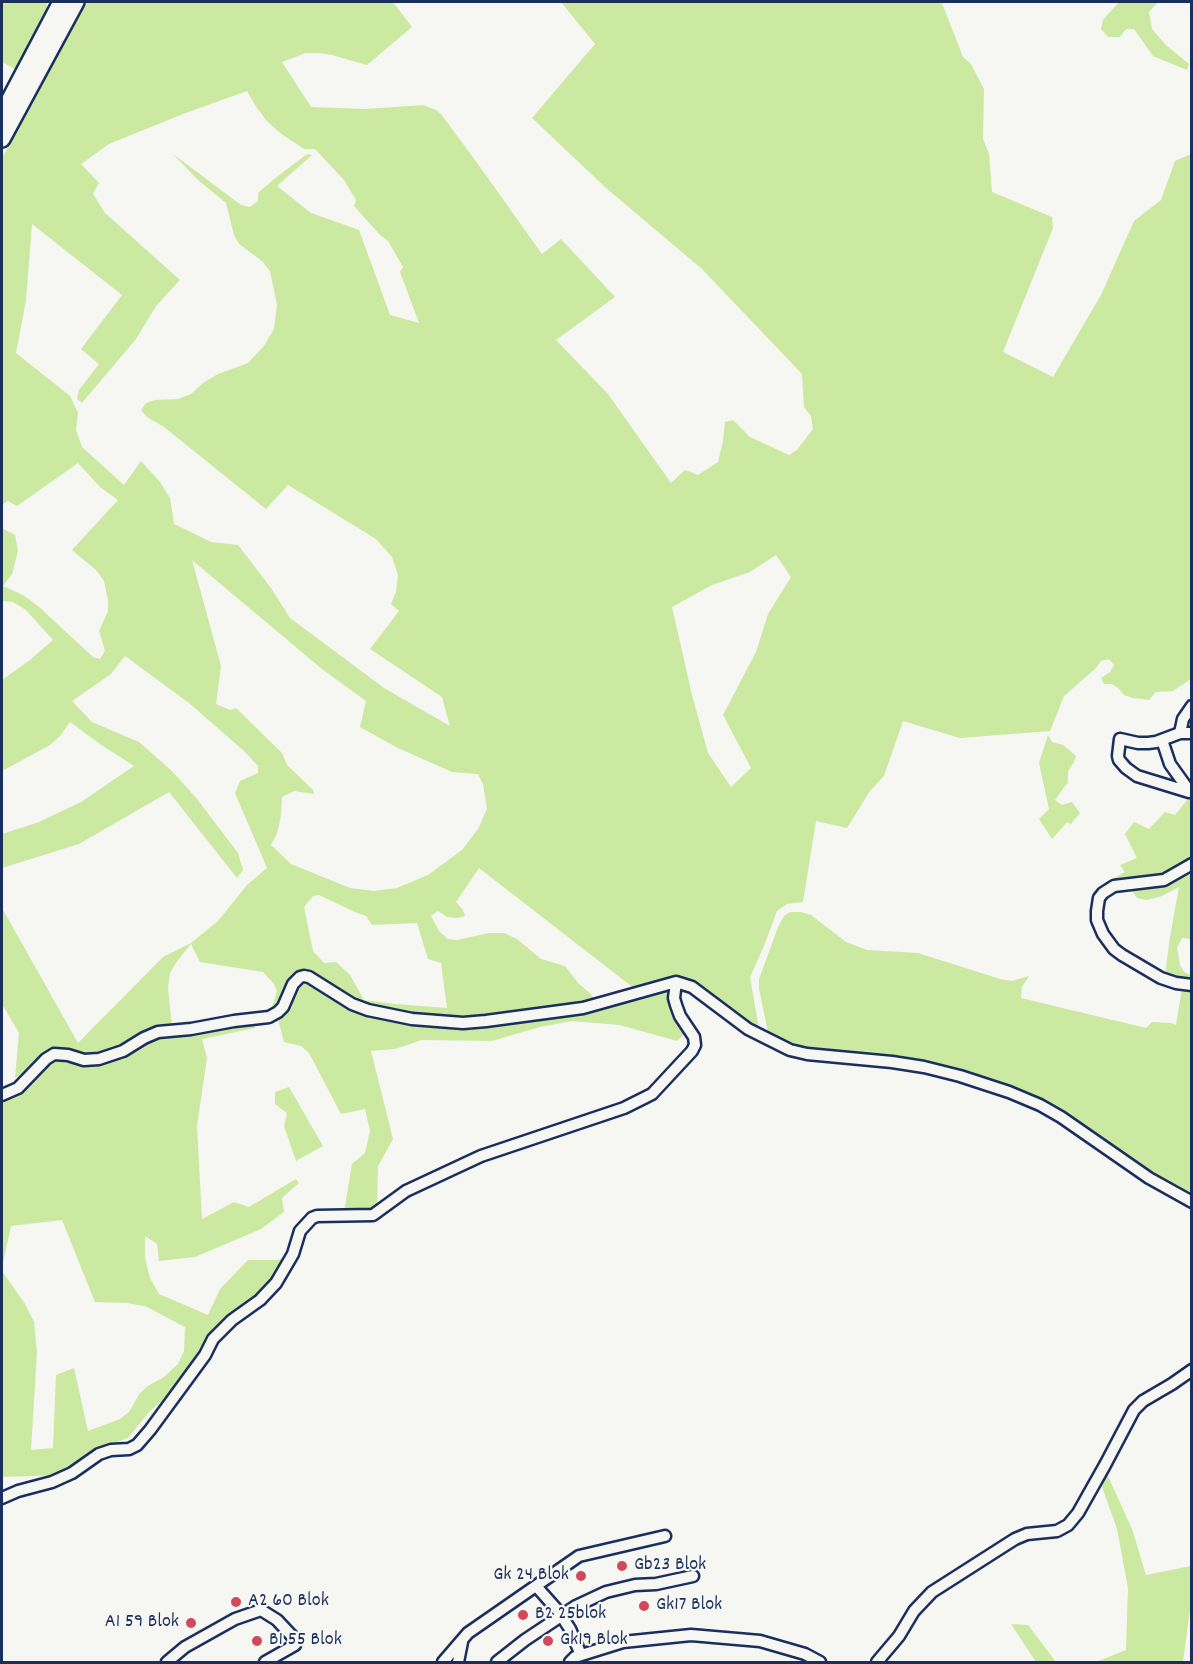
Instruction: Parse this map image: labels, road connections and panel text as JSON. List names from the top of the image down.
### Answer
{
  "places": [
    "Gb23 Blok",
    "Gk 24 Blok",
    "A2 60 Blok",
    "Gk17 Blok",
    "B2 25blok",
    "A1 59 Blok",
    "B1 55 Blok",
    "Gk19 Blok"
  ]
}
